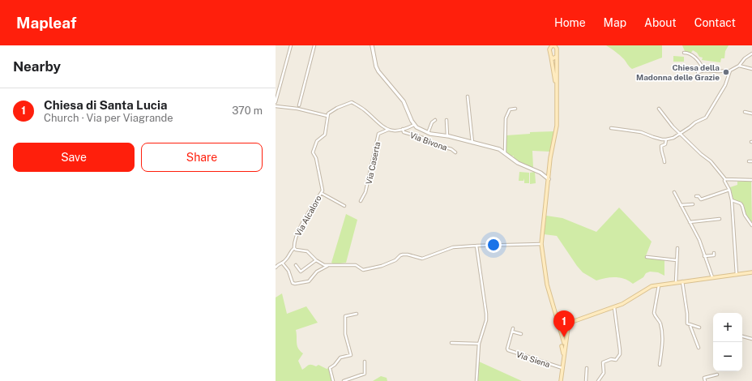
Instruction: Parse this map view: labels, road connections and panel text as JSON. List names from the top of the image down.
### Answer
{
  "streets": {
    "street": [
      "Via Bivona",
      "Via Caserta",
      "Via Alcaloro",
      "Via Siena"
    ]
  },
  "places": ["Chiesa della Madonna delle Grazie"],
  "page": {
    "header": "Mapleaf",
    "nav": [
      "Home",
      "Map",
      "About",
      "Contact"
    ],
    "heading": "Nearby",
    "list": [
      {
        "mark": "1",
        "name": "Chiesa di Santa Lucia",
        "note": "Church · Via per Viagrande",
        "value": "370 m"
      }
    ],
    "buttons": ["Save", "Share"],
    "pins": "1",
    "map_buttons": ["+", "−"]
  }
}
